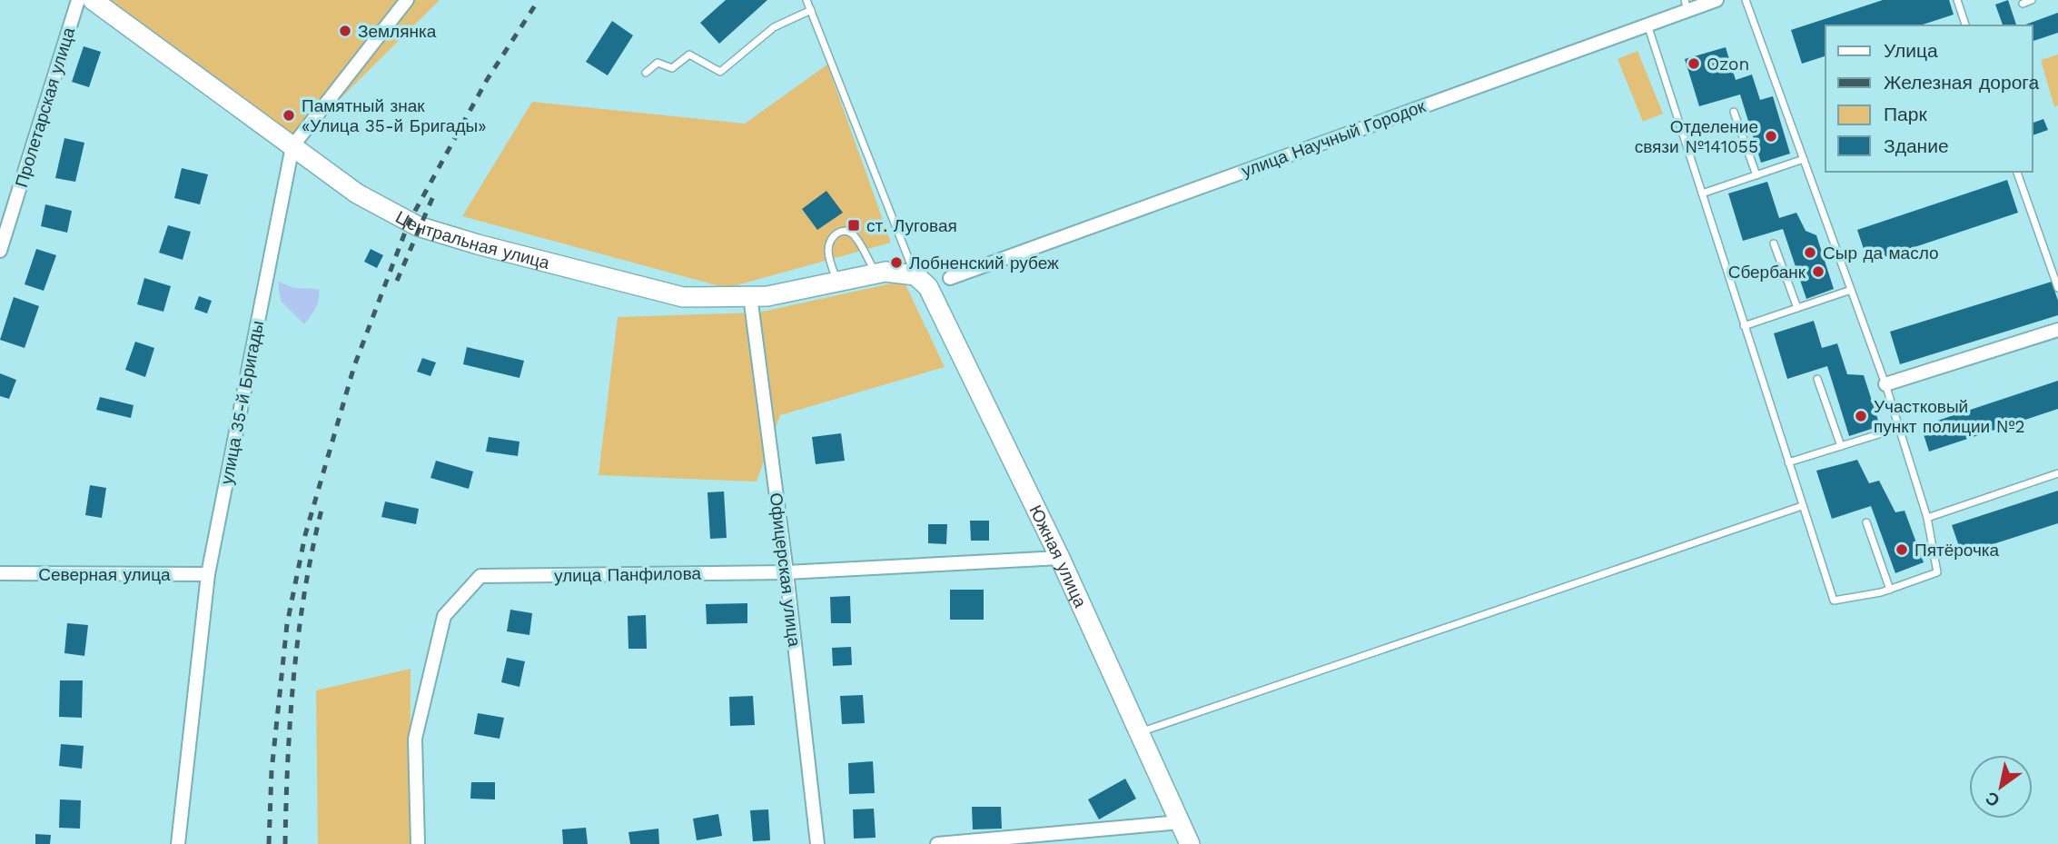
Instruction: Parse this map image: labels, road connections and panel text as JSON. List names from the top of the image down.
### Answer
{
  "streets": {
    "street": [
      "Пролетарская улица",
      "улица Научный Городок",
      "Центральная улица",
      "улица 35-й Бригады",
      "Южная улица",
      "Офицерская улица",
      "Северная улица",
      "улица Панфилова"
    ]
  },
  "crossings": [
    ["Центральная улица", "улица 35-й Бригады"],
    ["Центральная улица", "Южная улица"],
    ["Центральная улица", "Офицерская улица"],
    ["улица 35-й Бригады", "Северная улица"],
    ["Южная улица", "улица Панфилова"],
    ["Офицерская улица", "улица Панфилова"]
  ],
  "places": {
    "other": [
      "Землянка",
      "Ozon",
      "Памятный знак «Улица 35-й Бригады»",
      "Отделение связи №141055",
      "Сыр да масло",
      "Лобненский рубеж",
      "Сбербанк",
      "Участковый пункт полиции №2",
      "Пятёрочка"
    ],
    "transit": ["ст. Луговая"]
  },
  "legend": [
    "Улица",
    "Железная дорога",
    "Парк",
    "Здание"
  ],
  "north": "bottom left"
}
